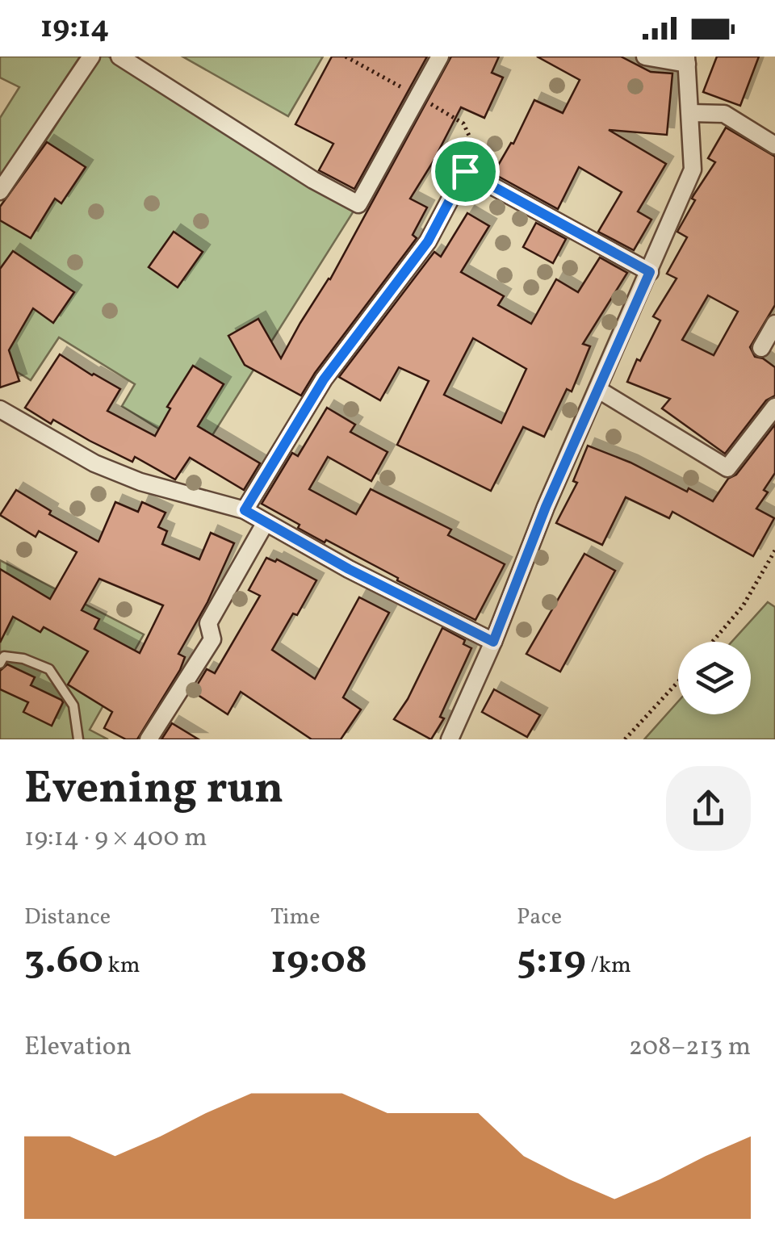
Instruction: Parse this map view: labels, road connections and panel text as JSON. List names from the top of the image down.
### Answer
{
  "page": {
    "status": "19:14",
    "heading": ["Evening run", "19:14 · 9 × 400 m"],
    "stats": [
      ["Distance", "3.60 km"],
      ["Time", "19:08"],
      ["Pace", "5:19 /km"]
    ],
    "chart": ["Elevation", "208–213 m"]
  }
}
